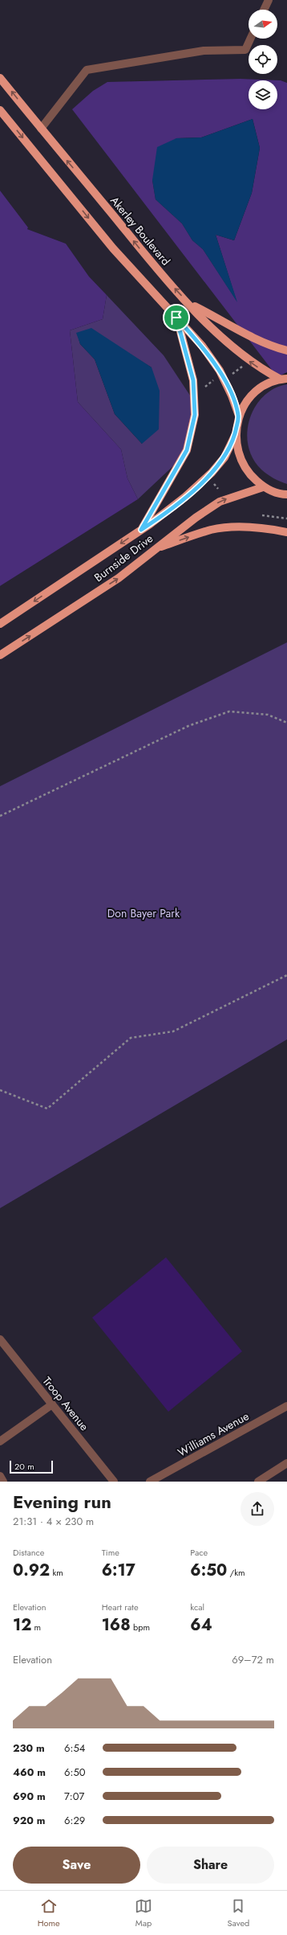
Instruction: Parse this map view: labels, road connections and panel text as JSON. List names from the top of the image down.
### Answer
{
  "streets": {
    "main road": ["Akerley Boulevard", "Burnside Drive"],
    "street": ["Troop Avenue", "Williams Avenue"]
  },
  "parks": ["Don Bayer Park"],
  "scale_bar": "20 m",
  "north": "right",
  "page": {
    "scale": "20 m",
    "heading": ["Evening run", "21:31 · 4 × 230 m"],
    "stats": [
      ["Distance", "0.92 km"],
      ["Time", "6:17"],
      ["Pace", "6:50 /km"],
      ["Elevation", "12 m"],
      ["Heart rate", "168 bpm"],
      ["kcal", "64"]
    ],
    "chart": ["Elevation", "69–72 m"],
    "list": [
      {
        "name": "230 m",
        "note": "6:54"
      },
      {
        "name": "460 m",
        "note": "6:50"
      },
      {
        "name": "690 m",
        "note": "7:07"
      },
      {
        "name": "920 m",
        "note": "6:29"
      }
    ],
    "buttons": ["Save", "Share"],
    "tabs": ["Home", "Map", "Saved"]
  }
}
